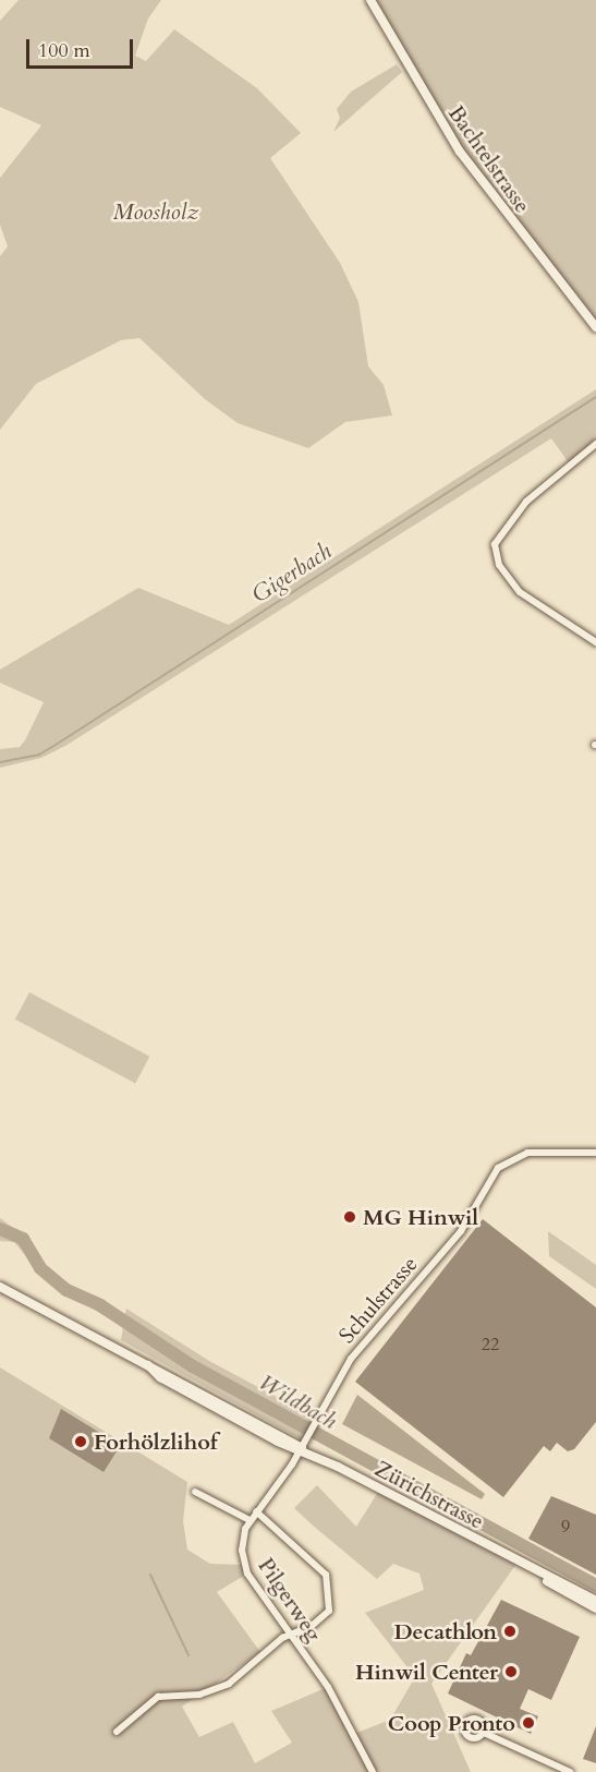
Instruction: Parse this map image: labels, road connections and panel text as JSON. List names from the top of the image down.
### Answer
{
  "streets": {
    "main road": ["Bachtelstrasse", "Zürichstrasse"],
    "street": ["Schulstrasse", "Pilgerweg"]
  },
  "crossings": [
    ["Schulstrasse", "Zürichstrasse"],
    ["Schulstrasse", "Pilgerweg"],
    ["Zürichstrasse", "Pilgerweg"]
  ],
  "water": ["Gigerbach", "Wildbach"],
  "parks": ["Moosholz"],
  "places": [
    "MG Hinwil",
    "Forhölzlihof",
    "Decathlon",
    "Hinwil Center",
    "Coop Pronto"
  ],
  "house_numbers": ["22", "9"],
  "scale_bar": "100 m"
}
